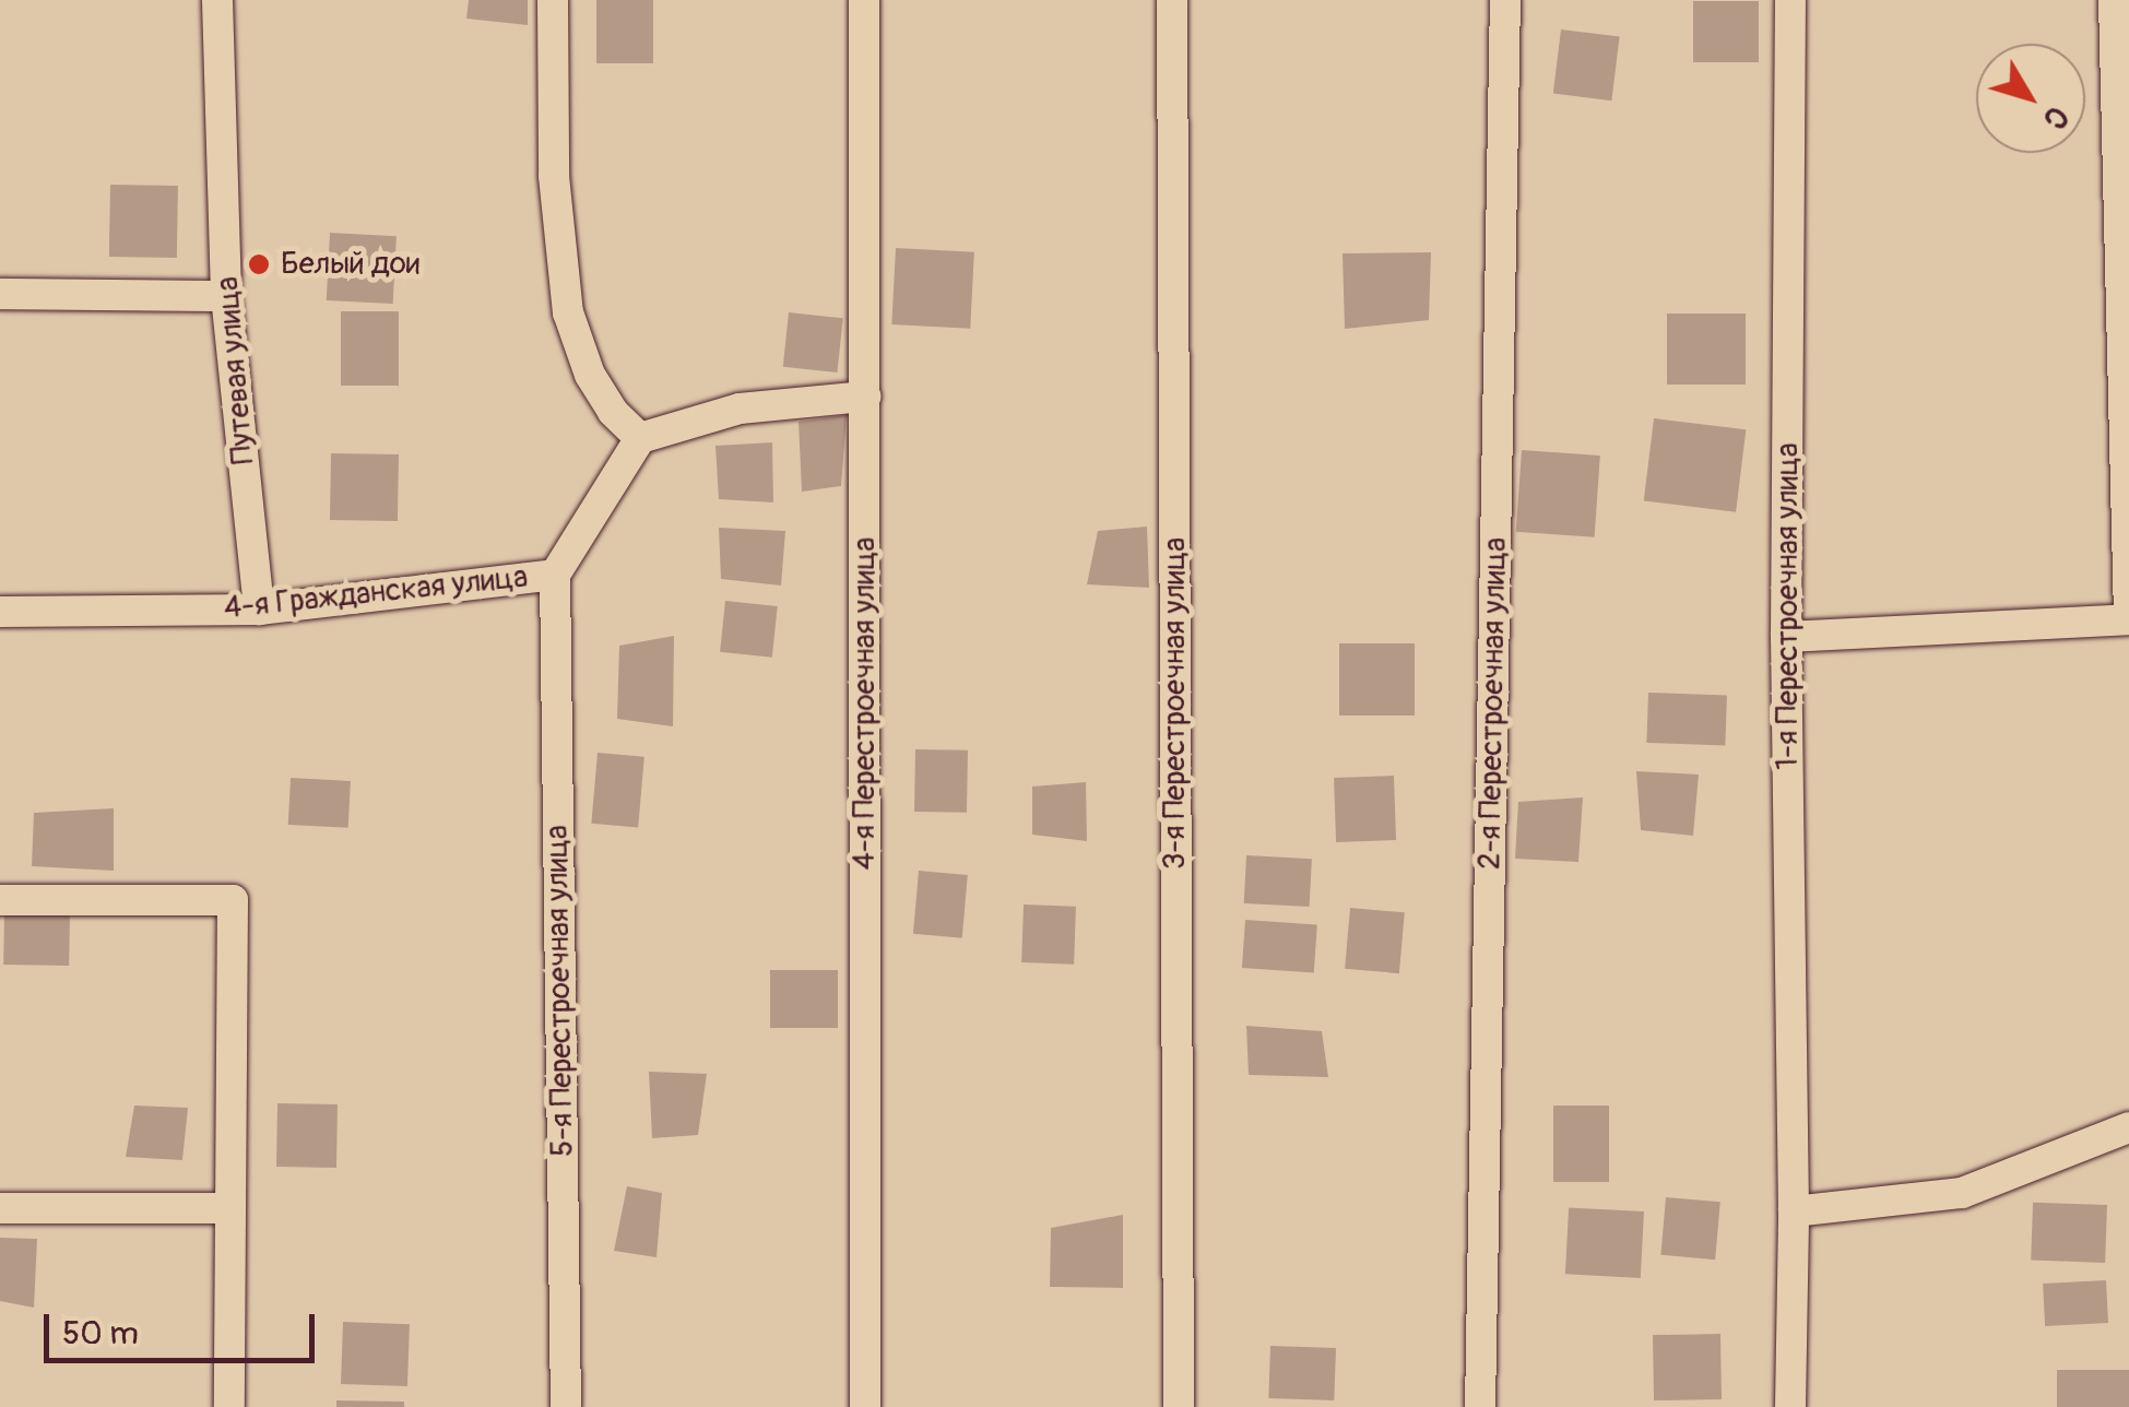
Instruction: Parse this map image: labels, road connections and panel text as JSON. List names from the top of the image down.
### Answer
{
  "streets": {
    "street": [
      "Путевая улица",
      "4-я Гражданская улица",
      "1-я Перестроечная улица",
      "4-я Перестроечная улица",
      "3-я Перестроечная улица",
      "2-я Перестроечная улица",
      "5-я Перестроечная улица"
    ]
  },
  "crossings": [
    ["Путевая улица", "4-я Гражданская улица"],
    ["4-я Гражданская улица", "5-я Перестроечная улица"]
  ],
  "places": ["Белый дои"],
  "scale_bar": "50 m",
  "north": "bottom right"
}
